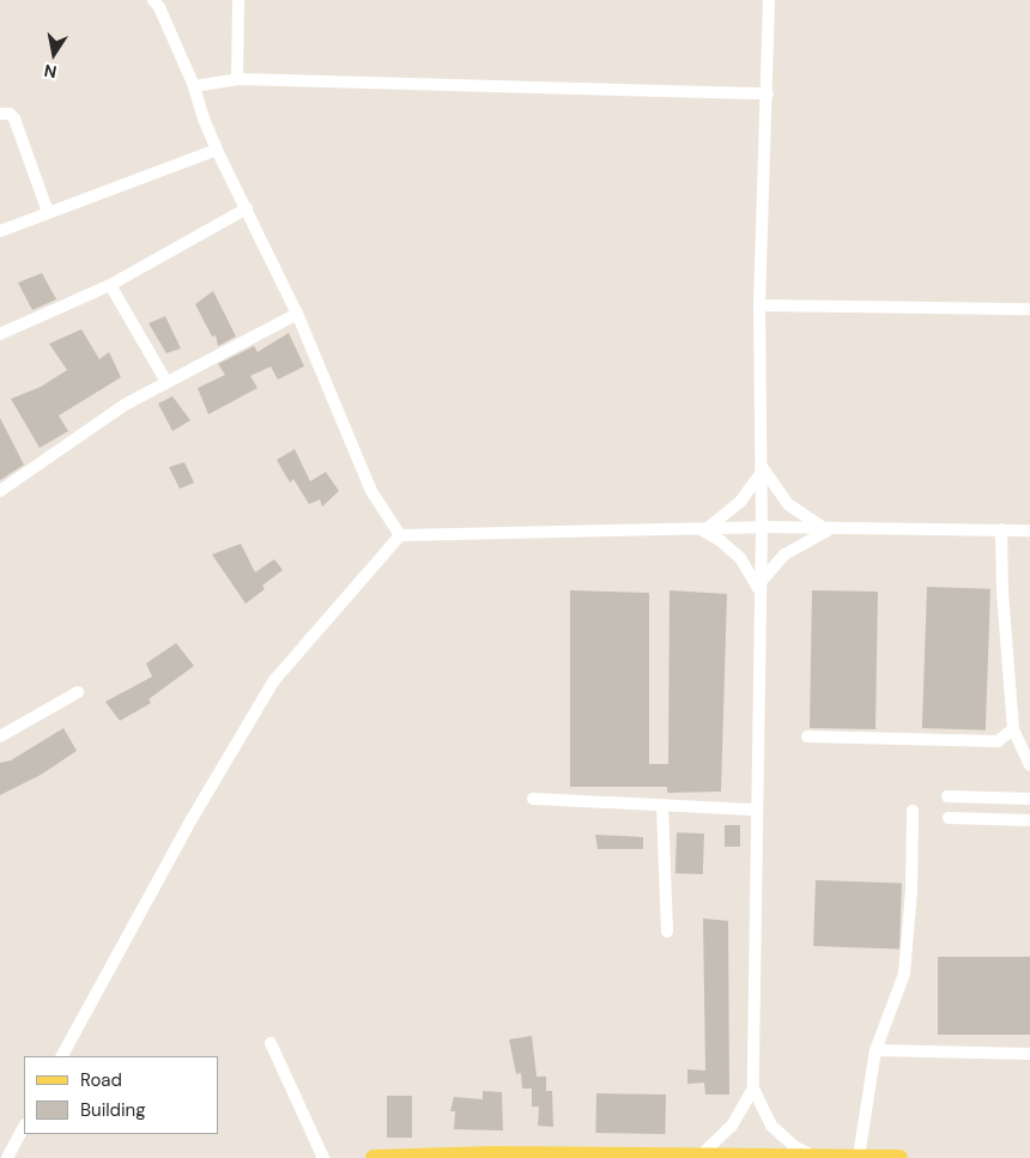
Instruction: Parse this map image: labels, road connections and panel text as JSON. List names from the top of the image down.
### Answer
{
  "legend": ["Road", "Building"],
  "north": "bottom"
}
